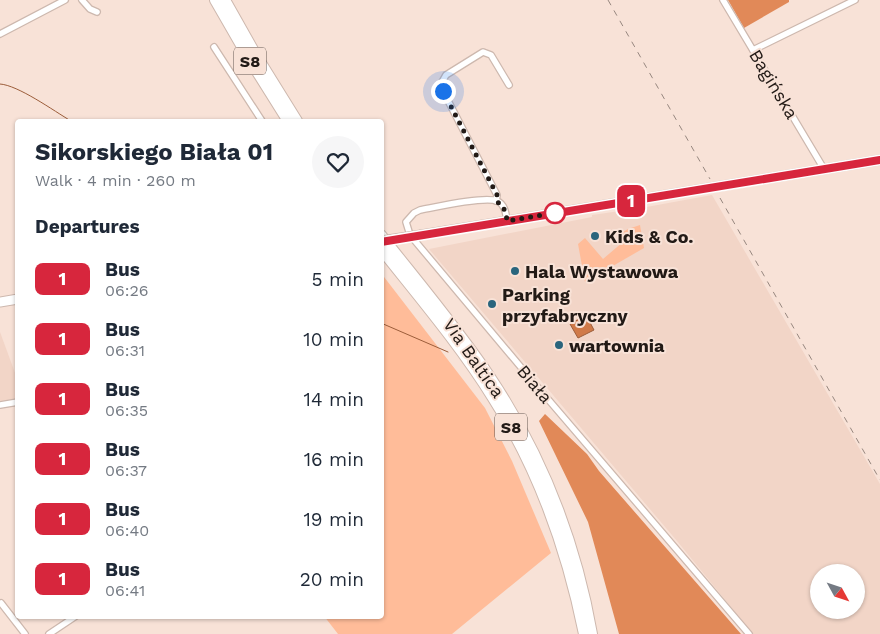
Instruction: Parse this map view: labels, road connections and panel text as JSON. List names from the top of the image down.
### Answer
{
  "streets": {
    "highway": ["S8", "Via Baltica"],
    "street": ["Bagińska", "Biała"]
  },
  "places": [
    "Kids & Co.",
    "Hala Wystawowa",
    "Parking przyfabryczny",
    "wartownia"
  ],
  "lines": ["bus line 1"],
  "north": "bottom right",
  "page": {
    "on_map": "1",
    "heading": [
      ["Sikorskiego Biała 01", "Walk · 4 min · 260 m"],
      "Departures"
    ],
    "list": [
      {
        "mark": "1",
        "name": "Bus",
        "note": "06:26",
        "value": "5 min"
      },
      {
        "mark": "1",
        "name": "Bus",
        "note": "06:31",
        "value": "10 min"
      },
      {
        "mark": "1",
        "name": "Bus",
        "note": "06:35",
        "value": "14 min"
      },
      {
        "mark": "1",
        "name": "Bus",
        "note": "06:37",
        "value": "16 min"
      },
      {
        "mark": "1",
        "name": "Bus",
        "note": "06:40",
        "value": "19 min"
      },
      {
        "mark": "1",
        "name": "Bus",
        "note": "06:41",
        "value": "20 min"
      }
    ]
  }
}
